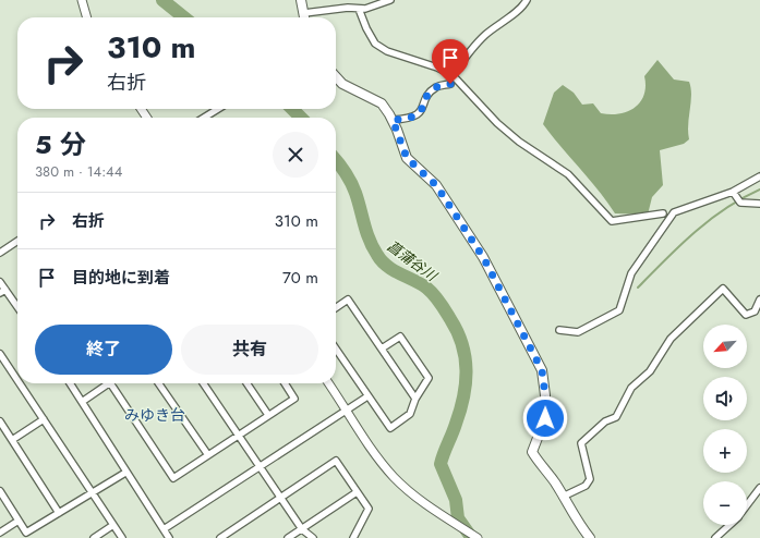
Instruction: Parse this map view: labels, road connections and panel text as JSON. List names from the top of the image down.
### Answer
{
  "districts": ["みゆき台"],
  "water": ["菖蒲谷川"],
  "north": "bottom left",
  "page": {
    "turn": ["310 m", "右折"],
    "heading": ["5 分", "380 m · 14:44"],
    "list": [
      {
        "name": "右折",
        "value": "310 m"
      },
      {
        "name": "目的地に到着",
        "value": "70 m"
      }
    ],
    "buttons": ["終了", "共有"],
    "map_buttons": ["+", "−"]
  }
}
